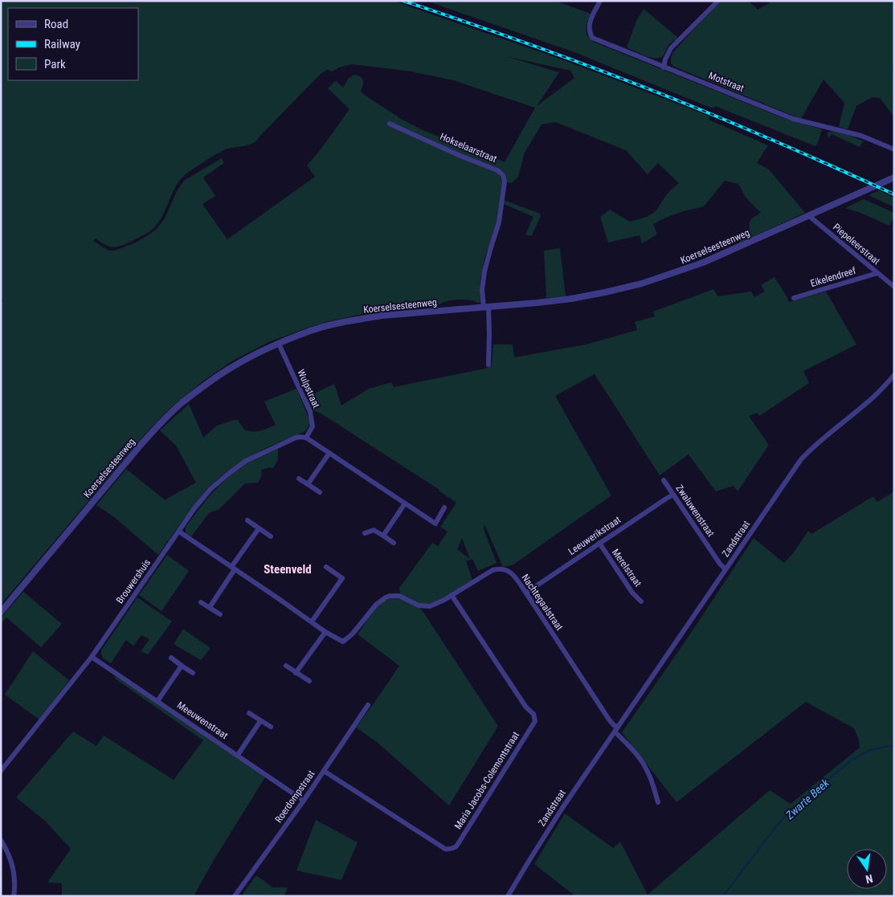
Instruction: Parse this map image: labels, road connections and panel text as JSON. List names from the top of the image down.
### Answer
{
  "streets": {
    "street": [
      "Motstraat",
      "Hokselaarstraat",
      "Piepeleerstraat",
      "Koerselsesteenweg",
      "Eikelendreef",
      "Wulpstraat",
      "Zwaluwenstraat",
      "Leeuwerikstraat",
      "Zandstraat",
      "Merelstraat",
      "Brouwershuis",
      "Nachtegaalstraat",
      "Meeuwenstraat",
      "Maria Jacobs-Colemontstraat",
      "Roerdompstraat"
    ]
  },
  "crossings": [
    ["Hokselaarstraat", "Koerselsesteenweg"],
    ["Piepeleerstraat", "Koerselsesteenweg"],
    ["Piepeleerstraat", "Eikelendreef"],
    ["Koerselsesteenweg", "Wulpstraat"],
    ["Wulpstraat", "Brouwershuis"],
    ["Zwaluwenstraat", "Leeuwerikstraat"],
    ["Zwaluwenstraat", "Zandstraat"],
    ["Leeuwerikstraat", "Merelstraat"],
    ["Leeuwerikstraat", "Nachtegaalstraat"],
    ["Zandstraat", "Nachtegaalstraat"],
    ["Brouwershuis", "Meeuwenstraat"],
    ["Nachtegaalstraat", "Maria Jacobs-Colemontstraat"],
    ["Meeuwenstraat", "Roerdompstraat"],
    ["Maria Jacobs-Colemontstraat", "Roerdompstraat"]
  ],
  "districts": ["Steenveld"],
  "water": ["Zwarte Beek"],
  "legend": ["Road", "Railway", "Park"],
  "north": "bottom"
}
